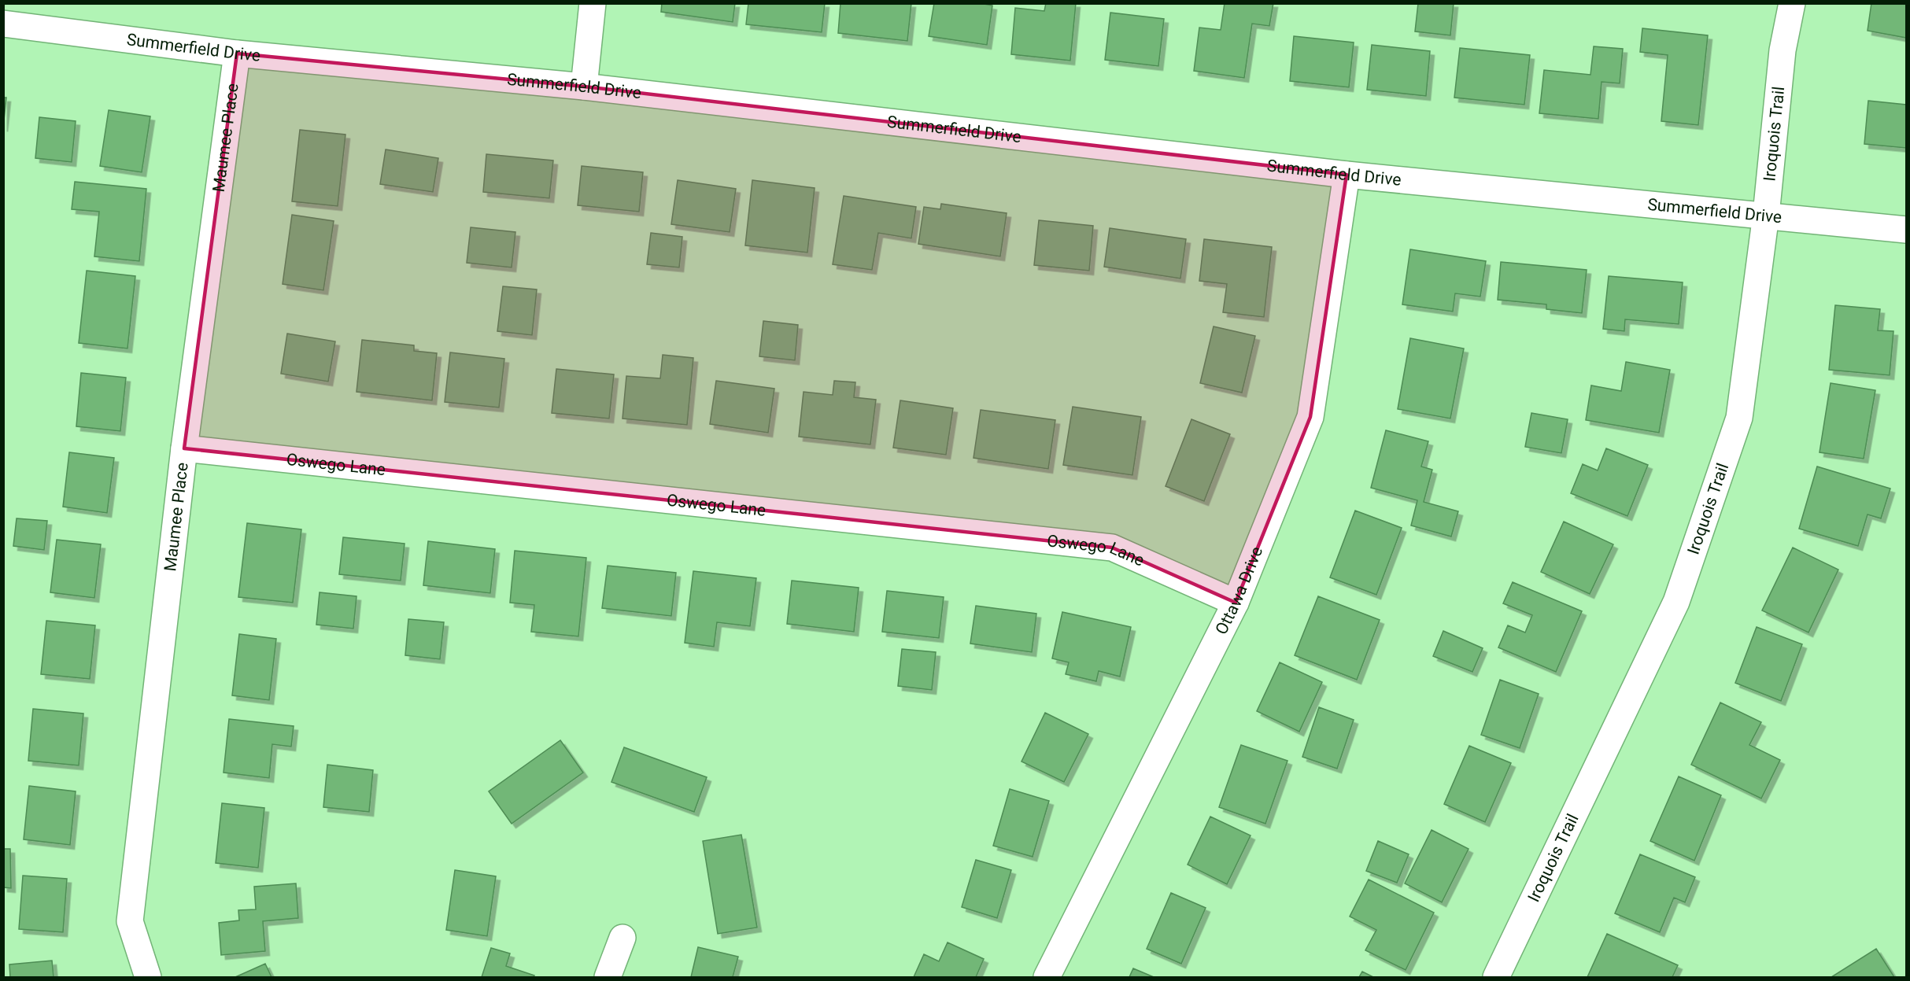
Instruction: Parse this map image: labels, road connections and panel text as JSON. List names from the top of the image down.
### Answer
{
  "streets": {
    "street": [
      "Summerfield Drive",
      "Iroquois Trail",
      "Maumee Place",
      "Oswego Lane",
      "Ottawa Drive"
    ]
  },
  "crossings": [
    ["Summerfield Drive", "Iroquois Trail"],
    ["Summerfield Drive", "Maumee Place"],
    ["Summerfield Drive", "Ottawa Drive"],
    ["Maumee Place", "Oswego Lane"],
    ["Oswego Lane", "Ottawa Drive"]
  ]
}
